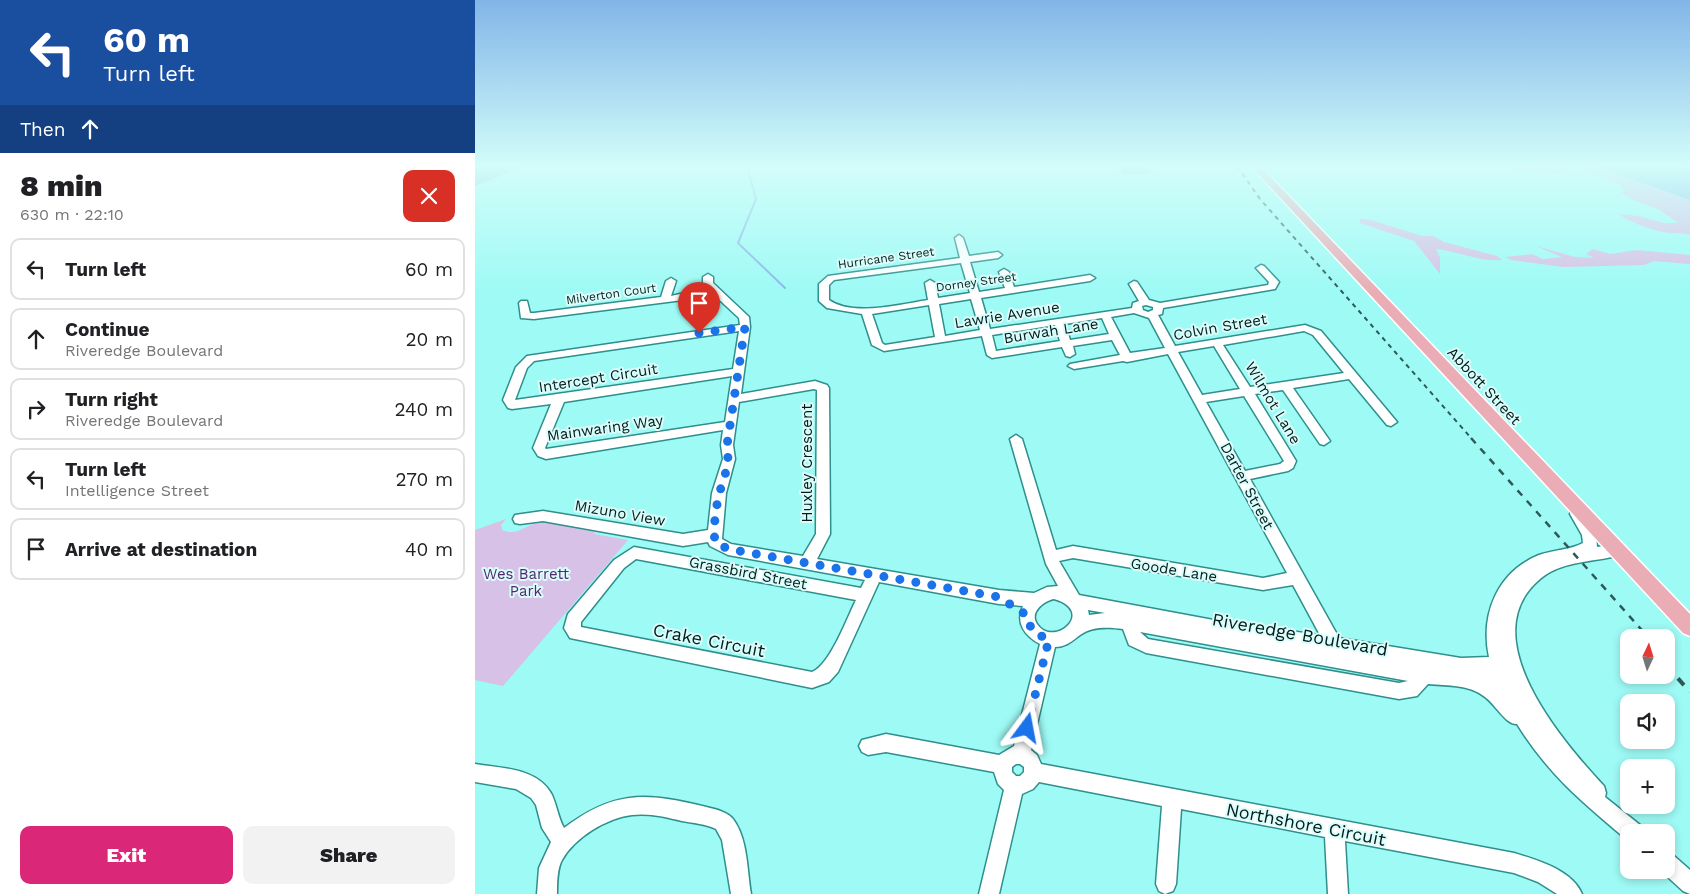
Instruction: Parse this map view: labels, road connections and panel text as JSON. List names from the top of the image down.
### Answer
{
  "streets": {
    "main road": ["Abbott Street"],
    "street": [
      "Hurricane Street",
      "Dorney Street",
      "Milverton Court",
      "Lawrie Avenue",
      "Colvin Street",
      "Burwah Lane",
      "Intercept Circuit",
      "Wilmot Lane",
      "Mainwaring Way",
      "Huxley Crescent",
      "Darter Street",
      "Mizuno View",
      "Goode Lane",
      "Grassbird Street",
      "Riveredge Boulevard",
      "Crake Circuit",
      "Northshore Circuit"
    ]
  },
  "crossings": [
    ["Hurricane Street", "Dorney Street"],
    ["Hurricane Street", "Lawrie Avenue"],
    ["Dorney Street", "Lawrie Avenue"],
    ["Milverton Court", "Intercept Circuit"],
    ["Lawrie Avenue", "Burwah Lane"],
    ["Colvin Street", "Wilmot Lane"],
    ["Colvin Street", "Darter Street"],
    ["Intercept Circuit", "Mainwaring Way"],
    ["Wilmot Lane", "Darter Street"],
    ["Darter Street", "Goode Lane"],
    ["Darter Street", "Riveredge Boulevard"],
    ["Grassbird Street", "Crake Circuit"]
  ],
  "parks": ["Wes Barrett Park"],
  "north": "top",
  "page": {
    "turn": ["60 m", "Turn left"],
    "then": "Then",
    "heading": ["8 min", "630 m · 22:10"],
    "list": [
      {
        "name": "Turn left",
        "value": "60 m"
      },
      {
        "name": "Continue",
        "note": "Riveredge Boulevard",
        "value": "20 m"
      },
      {
        "name": "Turn right",
        "note": "Riveredge Boulevard",
        "value": "240 m"
      },
      {
        "name": "Turn left",
        "note": "Intelligence Street",
        "value": "270 m"
      },
      {
        "name": "Arrive at destination",
        "value": "40 m"
      }
    ],
    "map_buttons": ["+", "−"],
    "buttons": ["Exit", "Share"]
  }
}
